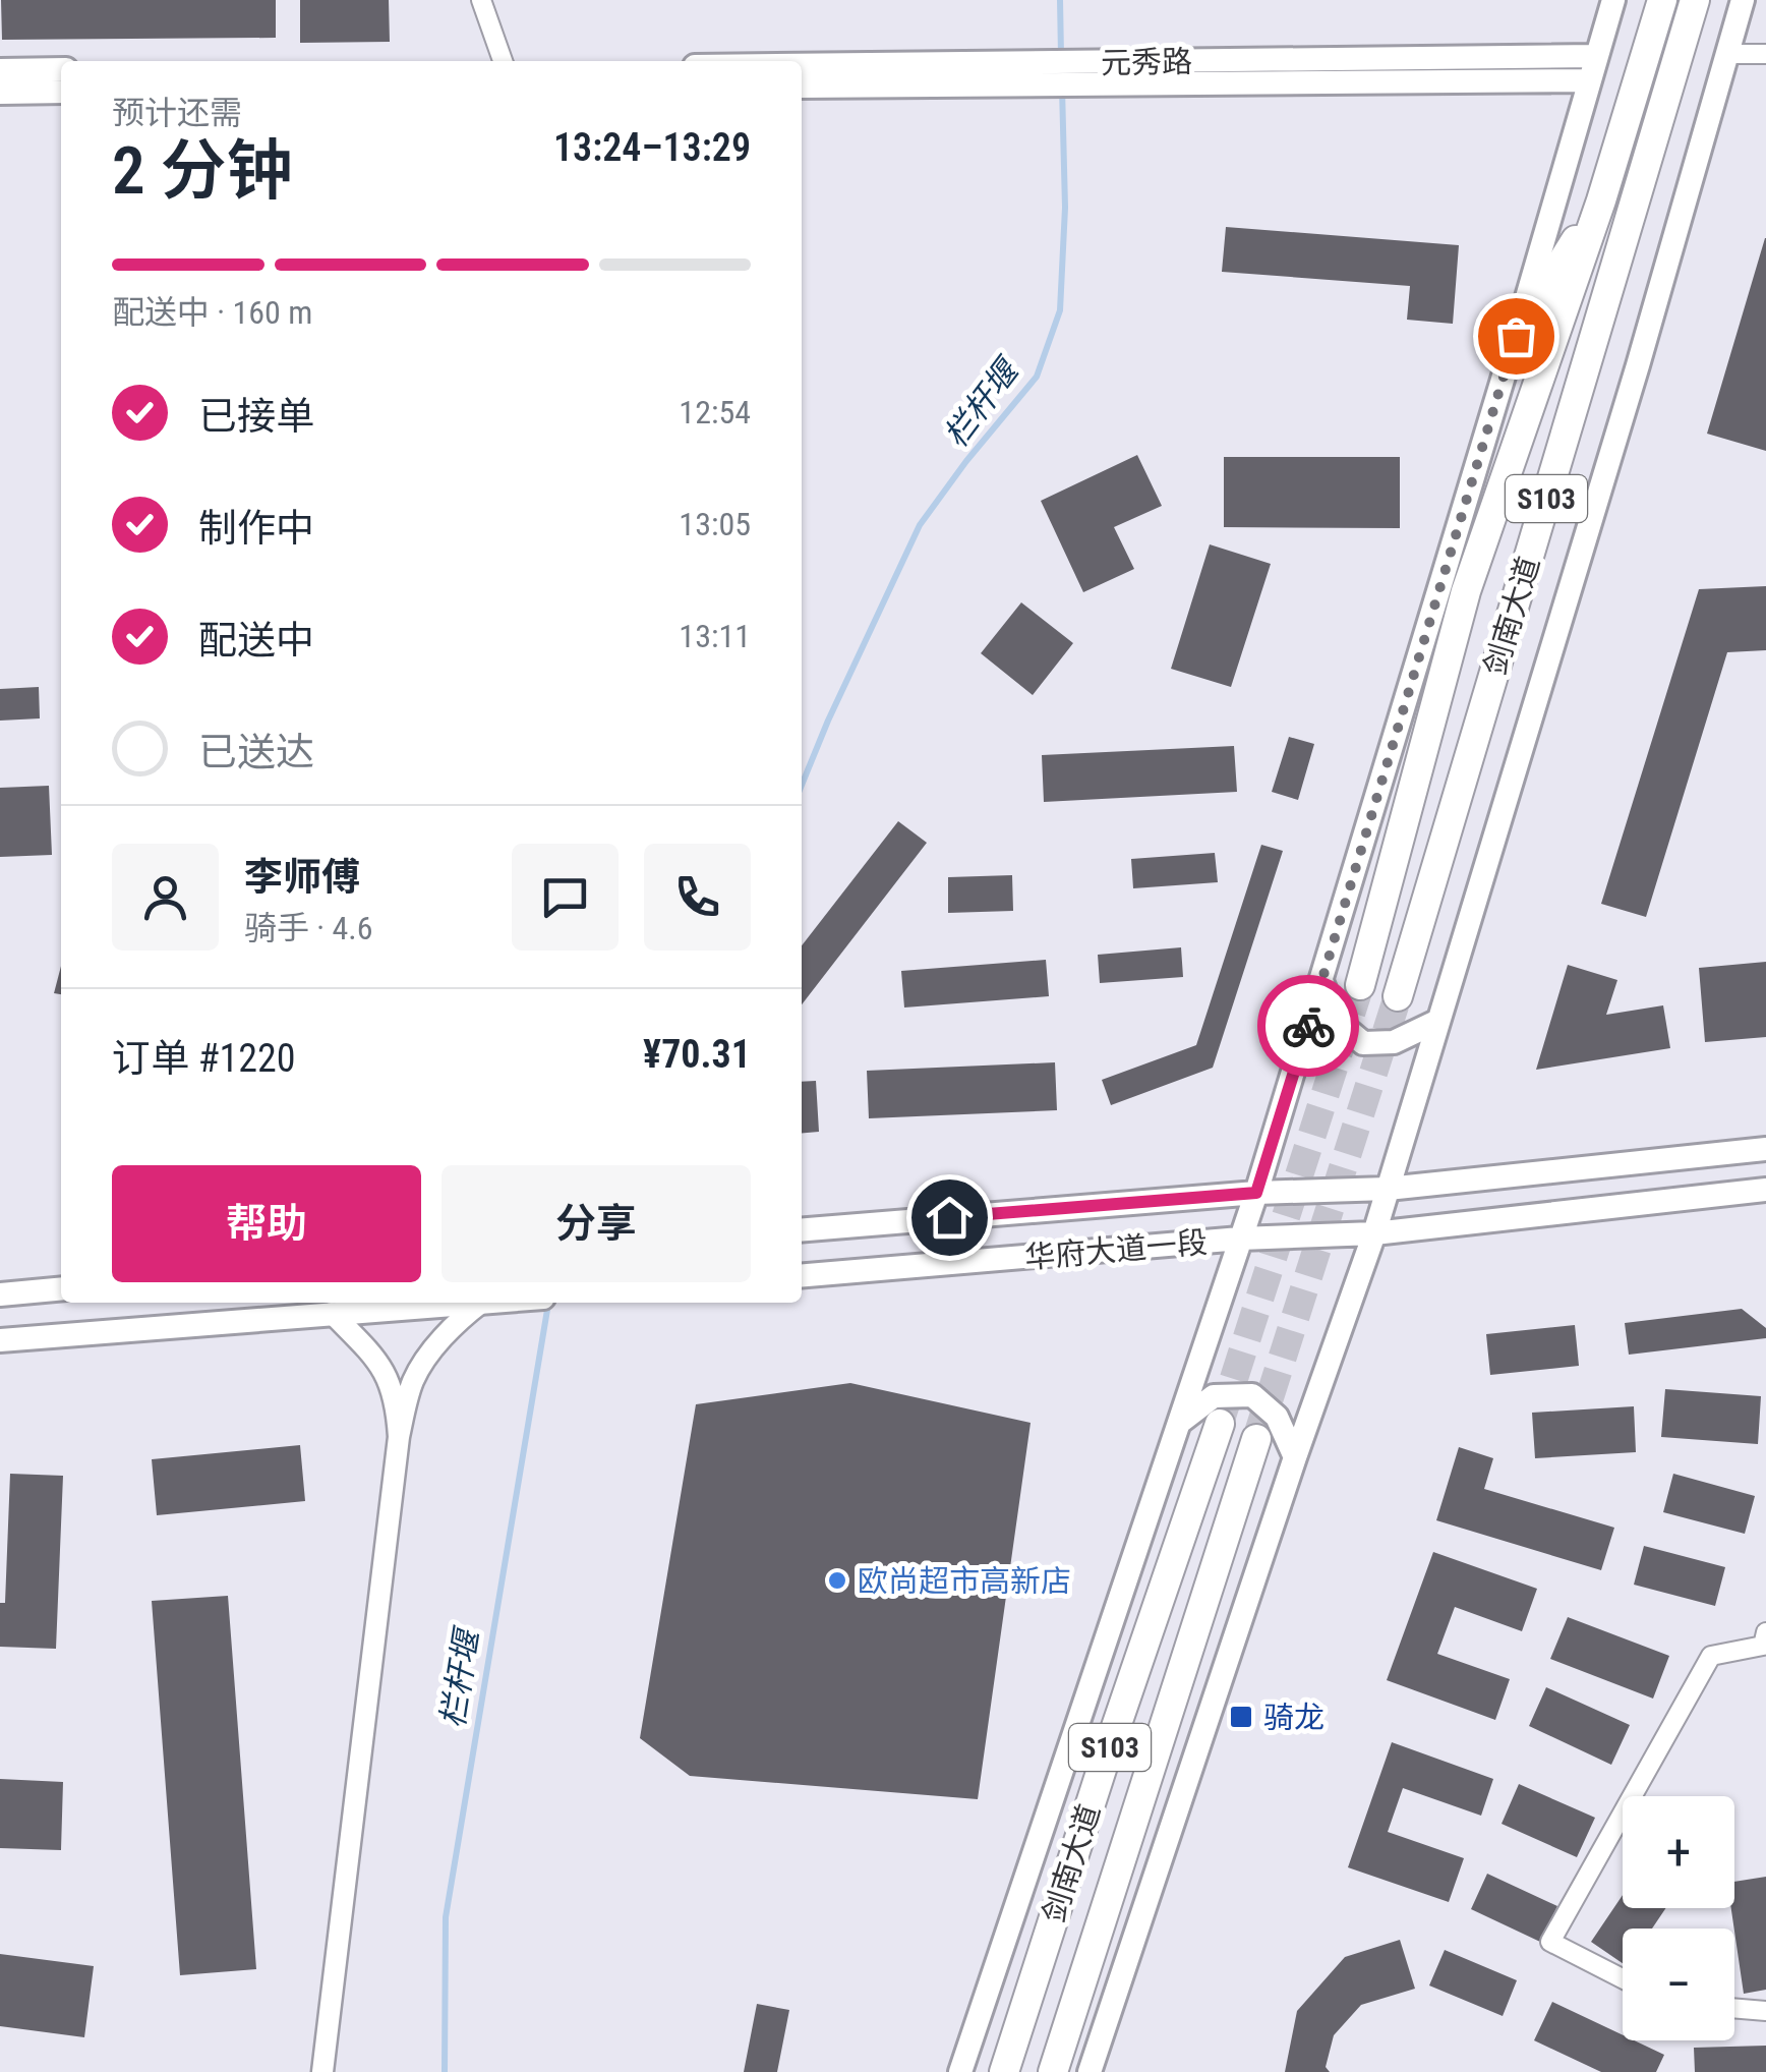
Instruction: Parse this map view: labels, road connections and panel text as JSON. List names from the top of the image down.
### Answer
{
  "streets": {
    "highway": ["S103", "剑南大道"],
    "main road": ["元秀路", "华府大道一段"]
  },
  "water": ["栏杆堰"],
  "places": {
    "other": ["欧尚超市高新店"],
    "transit": ["骑龙"]
  },
  "page": {
    "heading": ["2 分钟", "预计还需", "13:24–13:29"],
    "panel": [
      "李师傅",
      "骑手 · 4.6",
      "订单 #1220",
      "¥70.31"
    ],
    "bar": "配送中 · 160 m",
    "list": [
      ["已接单", "12:54"],
      ["制作中", "13:05"],
      ["配送中", "13:11"],
      "已送达"
    ],
    "buttons": ["帮助", "分享"],
    "map_buttons": ["+", "−"]
  }
}
